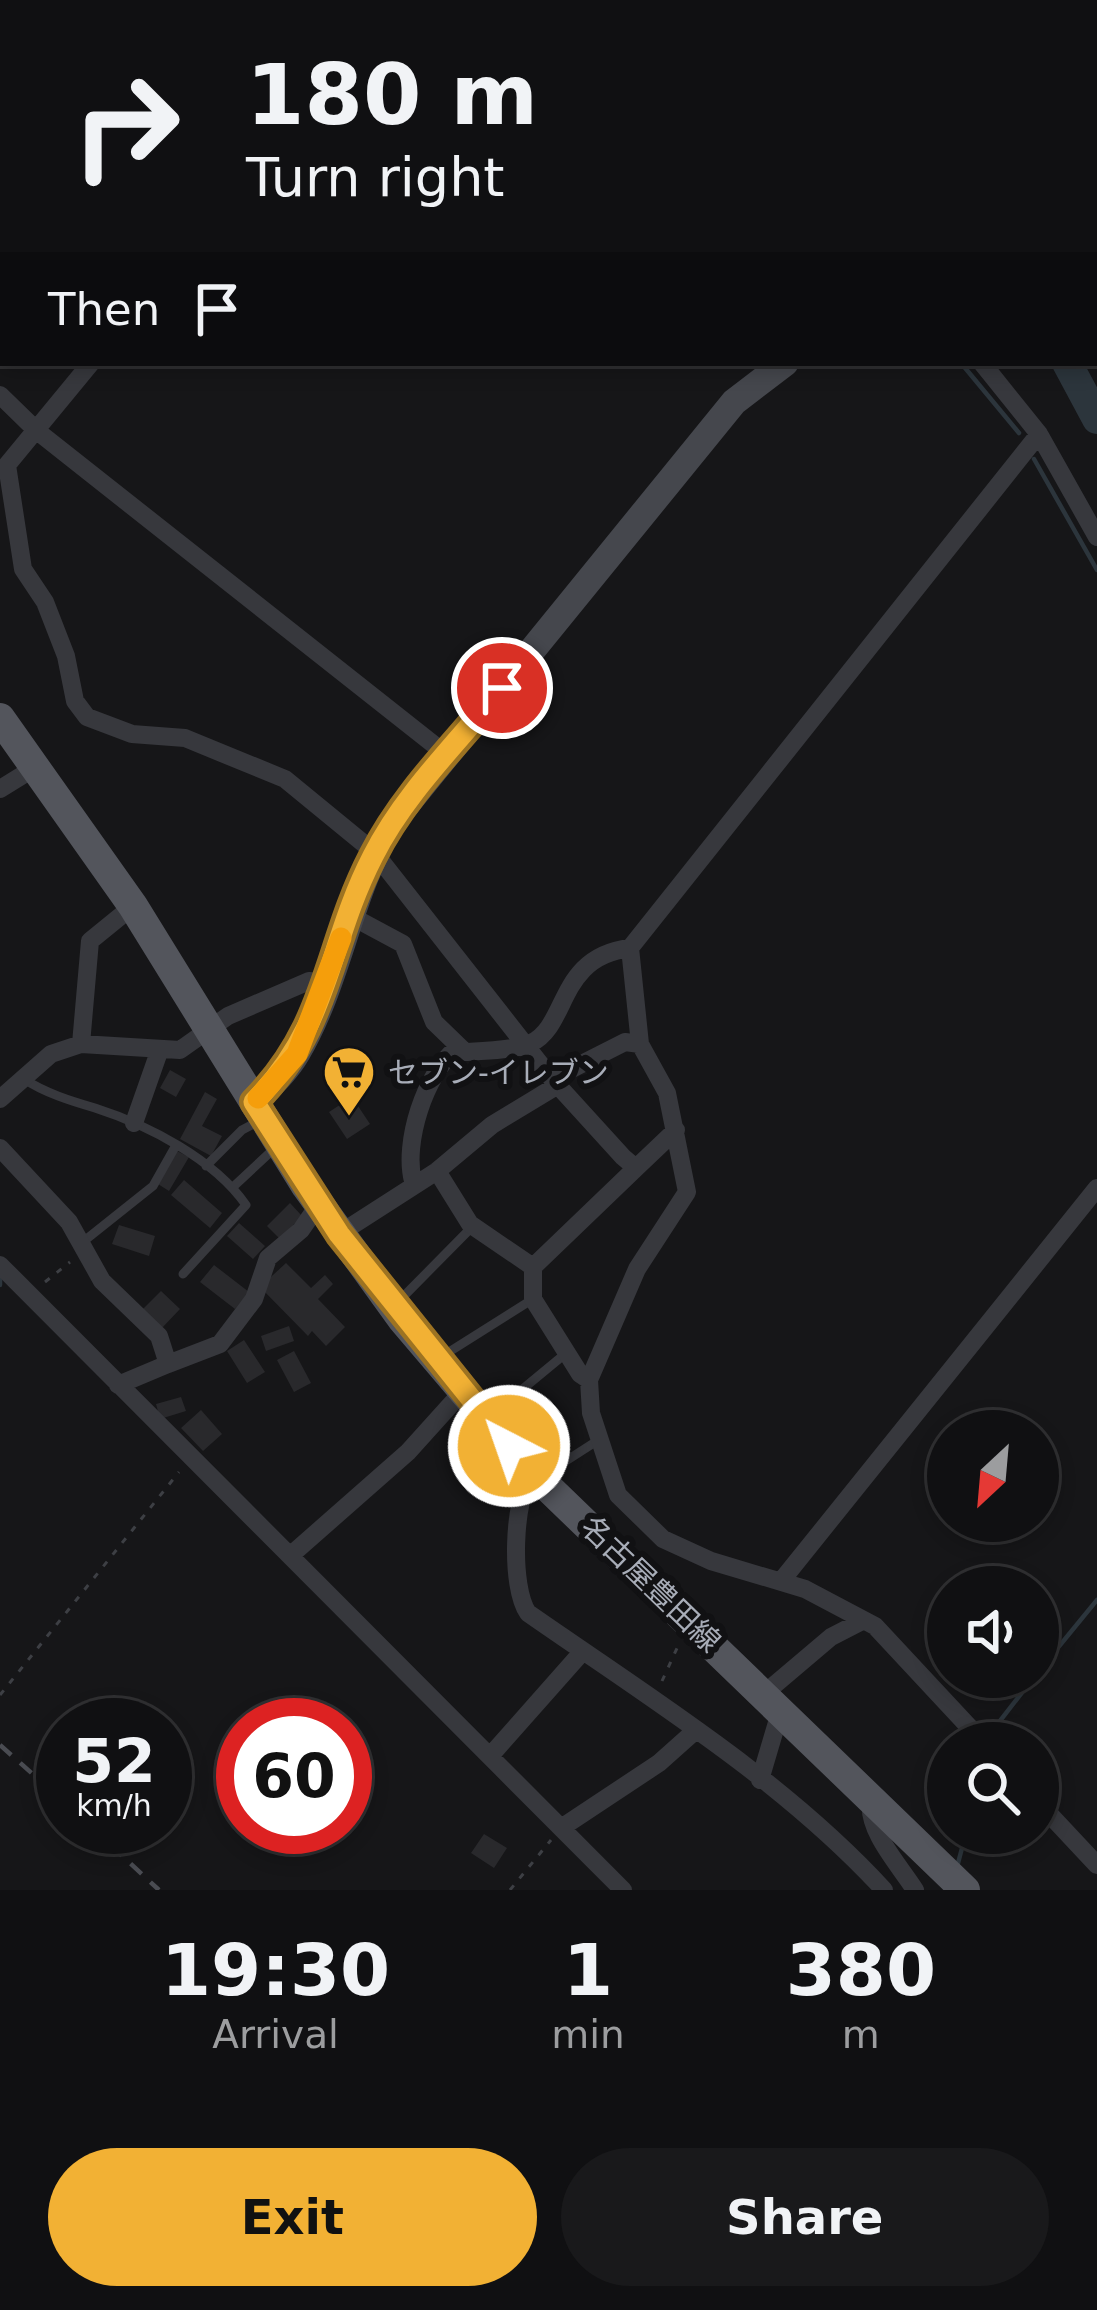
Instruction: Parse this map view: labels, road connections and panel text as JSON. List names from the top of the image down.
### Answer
{
  "streets": {
    "main road": ["名古屋豊田線"]
  },
  "places": {
    "supermarket": ["セブン-イレブン"]
  },
  "north": "bottom left",
  "page": {
    "turn": ["180 m", "Turn right"],
    "then": "Then",
    "speed": "52 km/h",
    "limit": "60",
    "eta": [
      "19:30",
      "Arrival",
      "1",
      "min",
      "380",
      "m"
    ],
    "buttons": ["Exit", "Share"]
  }
}
